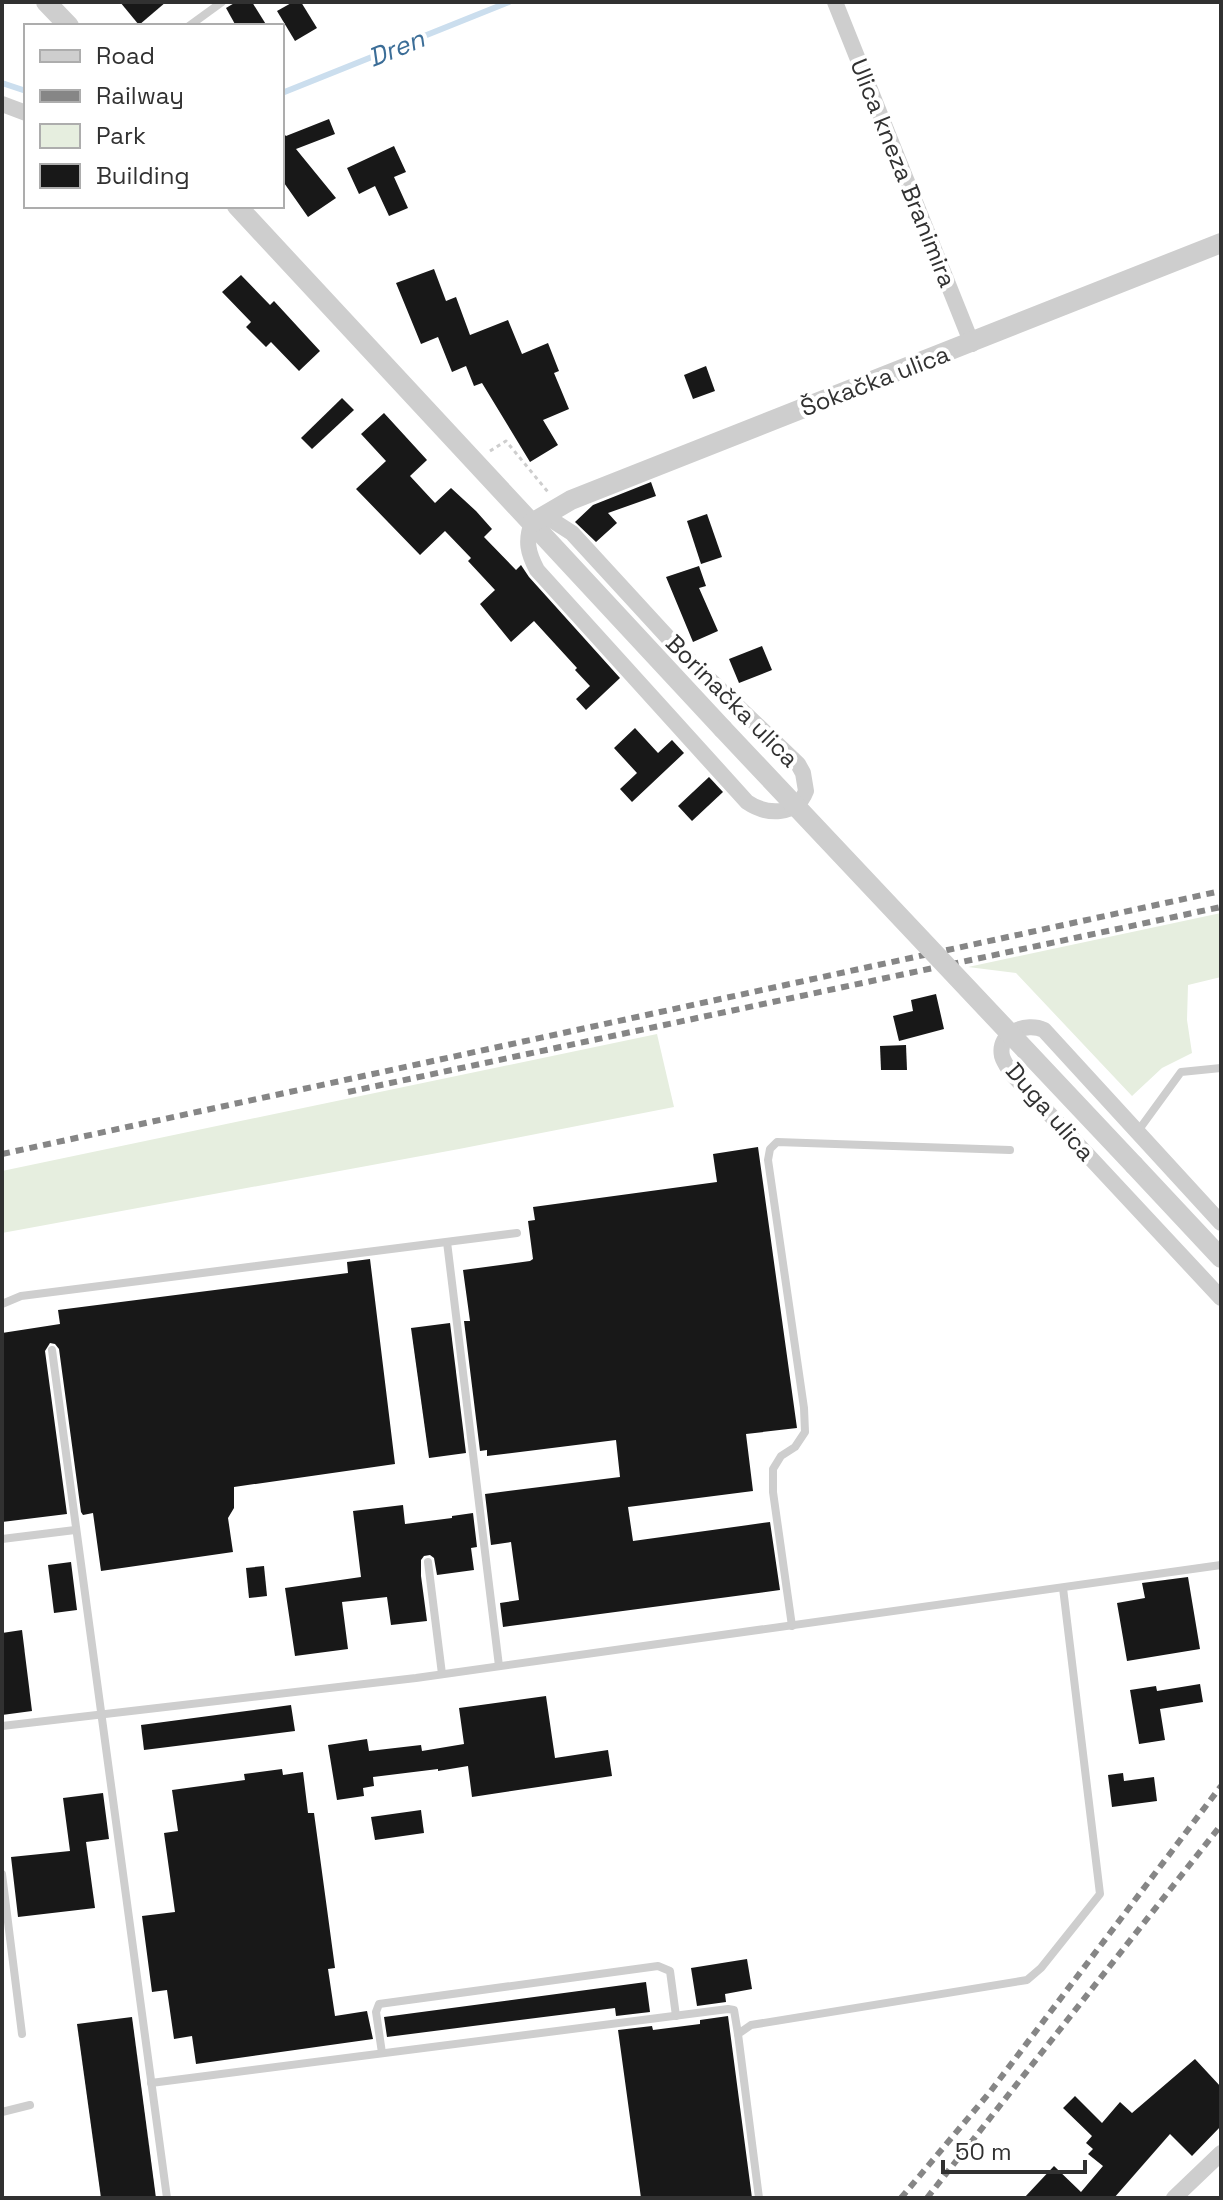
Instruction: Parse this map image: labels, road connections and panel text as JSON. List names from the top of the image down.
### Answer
{
  "streets": {
    "street": [
      "Ulica kneza Branimira",
      "Šokačka ulica",
      "Borinačka ulica",
      "Duga ulica"
    ]
  },
  "crossings": [
    ["Ulica kneza Branimira", "Šokačka ulica"],
    ["Šokačka ulica", "Borinačka ulica"]
  ],
  "water": ["Dren"],
  "legend": [
    "Road",
    "Railway",
    "Park",
    "Building"
  ],
  "scale_bar": "50 m"
}
